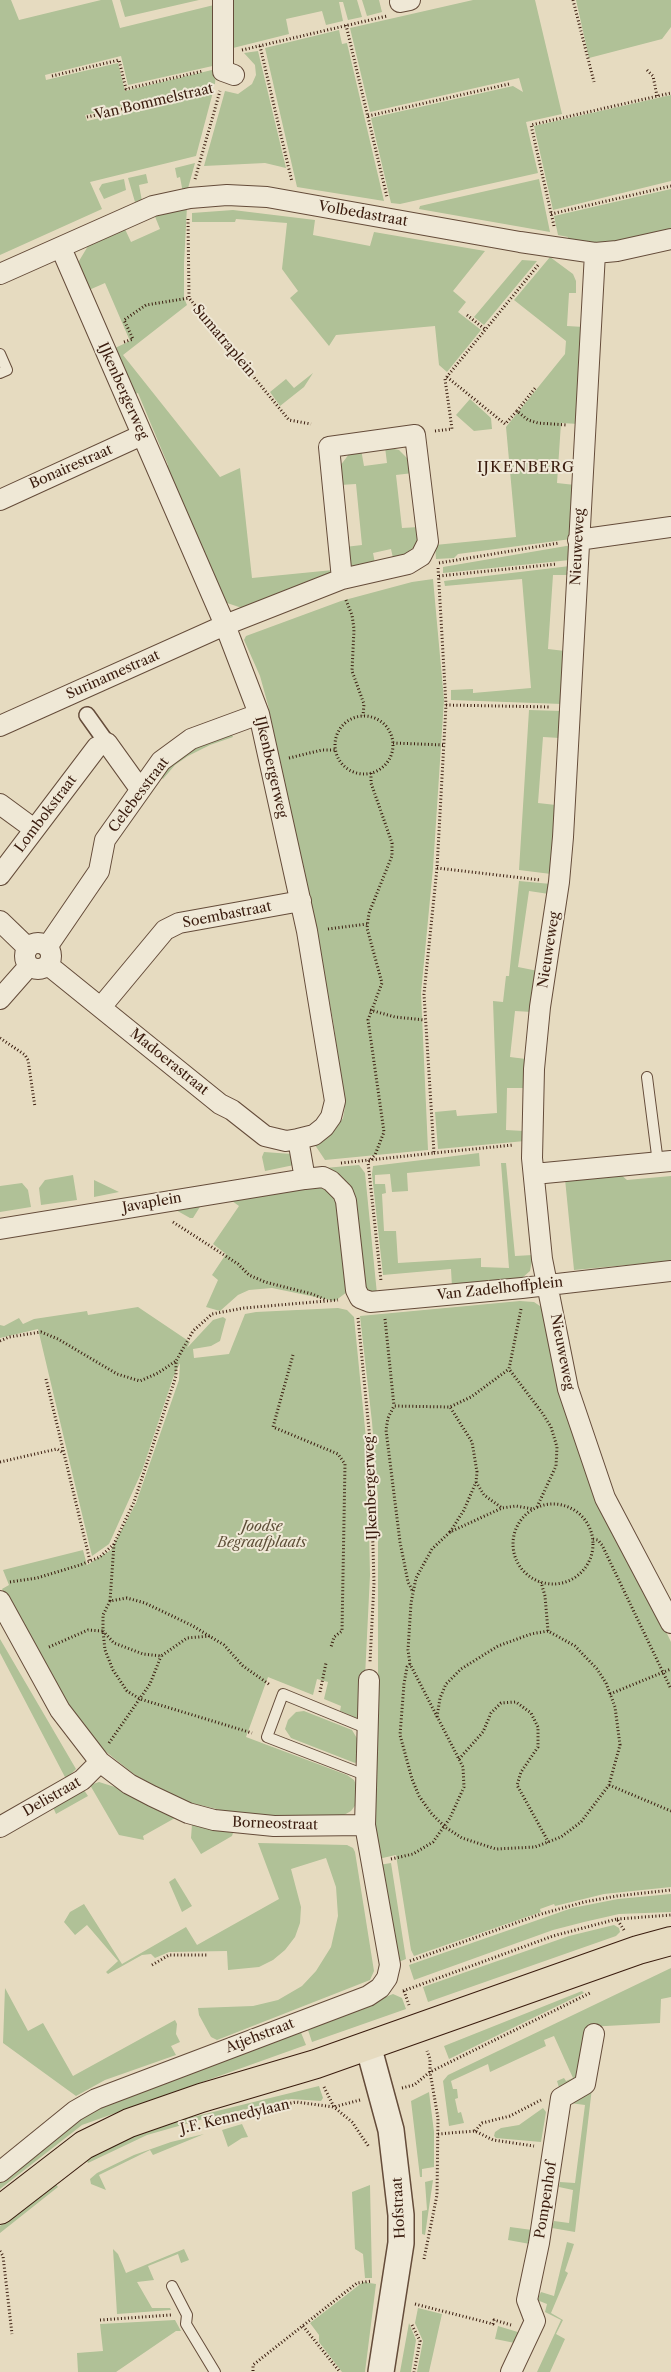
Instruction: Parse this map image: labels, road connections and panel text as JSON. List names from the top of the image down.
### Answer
{
  "streets": {
    "main road": ["J.F. Kennedylaan"],
    "street": [
      "Volbedastraat",
      "IJkenbergerweg",
      "Bonairestraat",
      "Nieuweweg",
      "Surinamestraat",
      "Celebesstraat",
      "Lombokstraat",
      "Soembastraat",
      "Madoerastraat",
      "Javaplein",
      "Van Zadelhoffplein",
      "Delistraat",
      "Borneostraat",
      "Atjehstraat",
      "Pompenhof",
      "Hofstraat"
    ],
    "path": ["Van Bommelstraat", "Sumatraplein"]
  },
  "crossings": [
    ["Van Bommelstraat", "Volbedastraat"],
    ["Van Bommelstraat", "Sumatraplein"],
    ["Volbedastraat", "Sumatraplein"],
    ["Volbedastraat", "IJkenbergerweg"],
    ["Volbedastraat", "Nieuweweg"],
    ["IJkenbergerweg", "Bonairestraat"],
    ["IJkenbergerweg", "Surinamestraat"],
    ["IJkenbergerweg", "Celebesstraat"],
    ["IJkenbergerweg", "Soembastraat"],
    ["IJkenbergerweg", "Madoerastraat"],
    ["IJkenbergerweg", "Van Zadelhoffplein"],
    ["Nieuweweg", "Van Zadelhoffplein"],
    ["Celebesstraat", "Madoerastraat"],
    ["Soembastraat", "Madoerastraat"],
    ["Delistraat", "Borneostraat"],
    ["J.F. Kennedylaan", "Hofstraat"]
  ],
  "districts": ["IJKENBERG"],
  "parks": ["Joodse Begraafplaats"]
}
